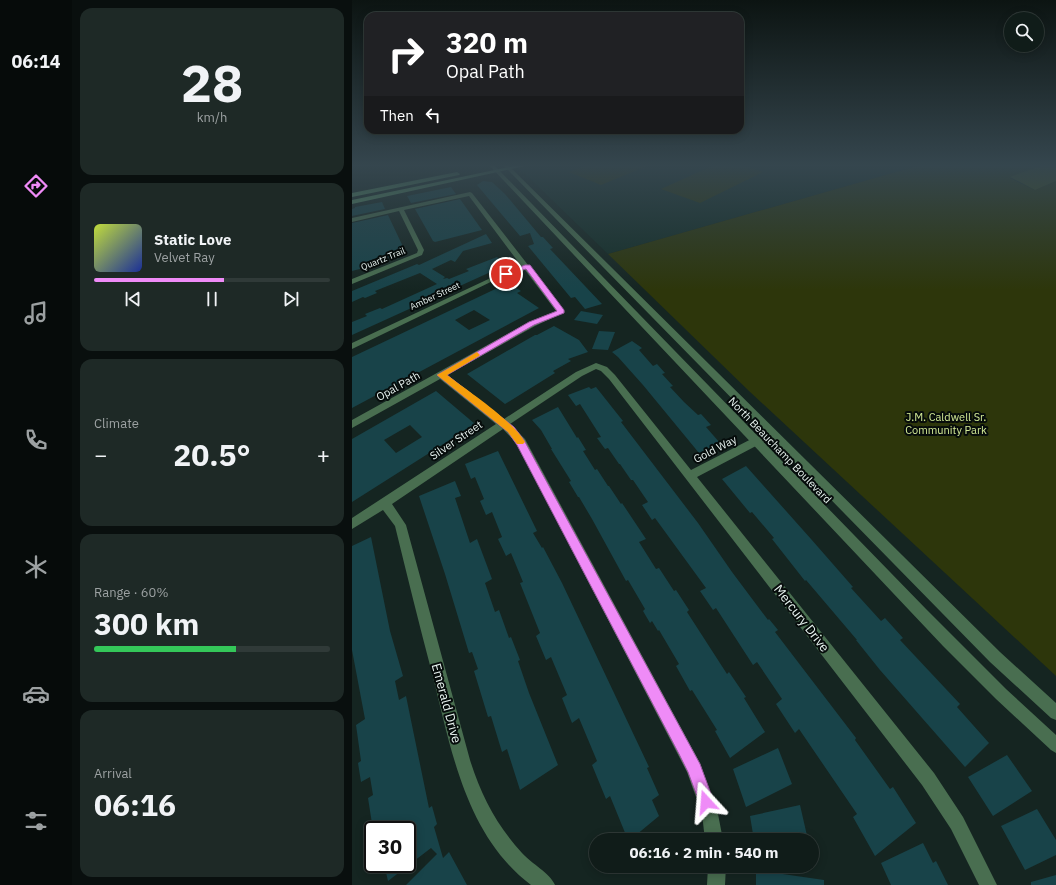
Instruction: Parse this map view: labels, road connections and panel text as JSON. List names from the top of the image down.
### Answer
{
  "streets": {
    "street": [
      "Quartz Trail",
      "Amber Street",
      "Opal Path",
      "Silver Street",
      "Gold Way",
      "North Beauchamp Boulevard",
      "Mercury Drive",
      "Emerald Drive"
    ]
  },
  "crossings": [
    ["Amber Street", "Opal Path"],
    ["Silver Street", "Mercury Drive"],
    ["Silver Street", "Emerald Drive"],
    ["Gold Way", "North Beauchamp Boulevard"],
    ["Gold Way", "Mercury Drive"]
  ],
  "parks": ["J.M. Caldwell Sr. Community Park"],
  "page": {
    "tabs": "06:14",
    "tile": [
      ["28", "km/h"],
      "Climate",
      ["Range · 60%", "300 km"],
      ["Arrival", "06:16"]
    ],
    "turn": ["320 m", "Opal Path"],
    "then": "Then",
    "song": ["Static Love", "Velvet Ray"],
    "heat": ["−", "20.5°", "+"],
    "limit": "30",
    "trip": "06:16 · 2 min · 540 m"
  }
}
